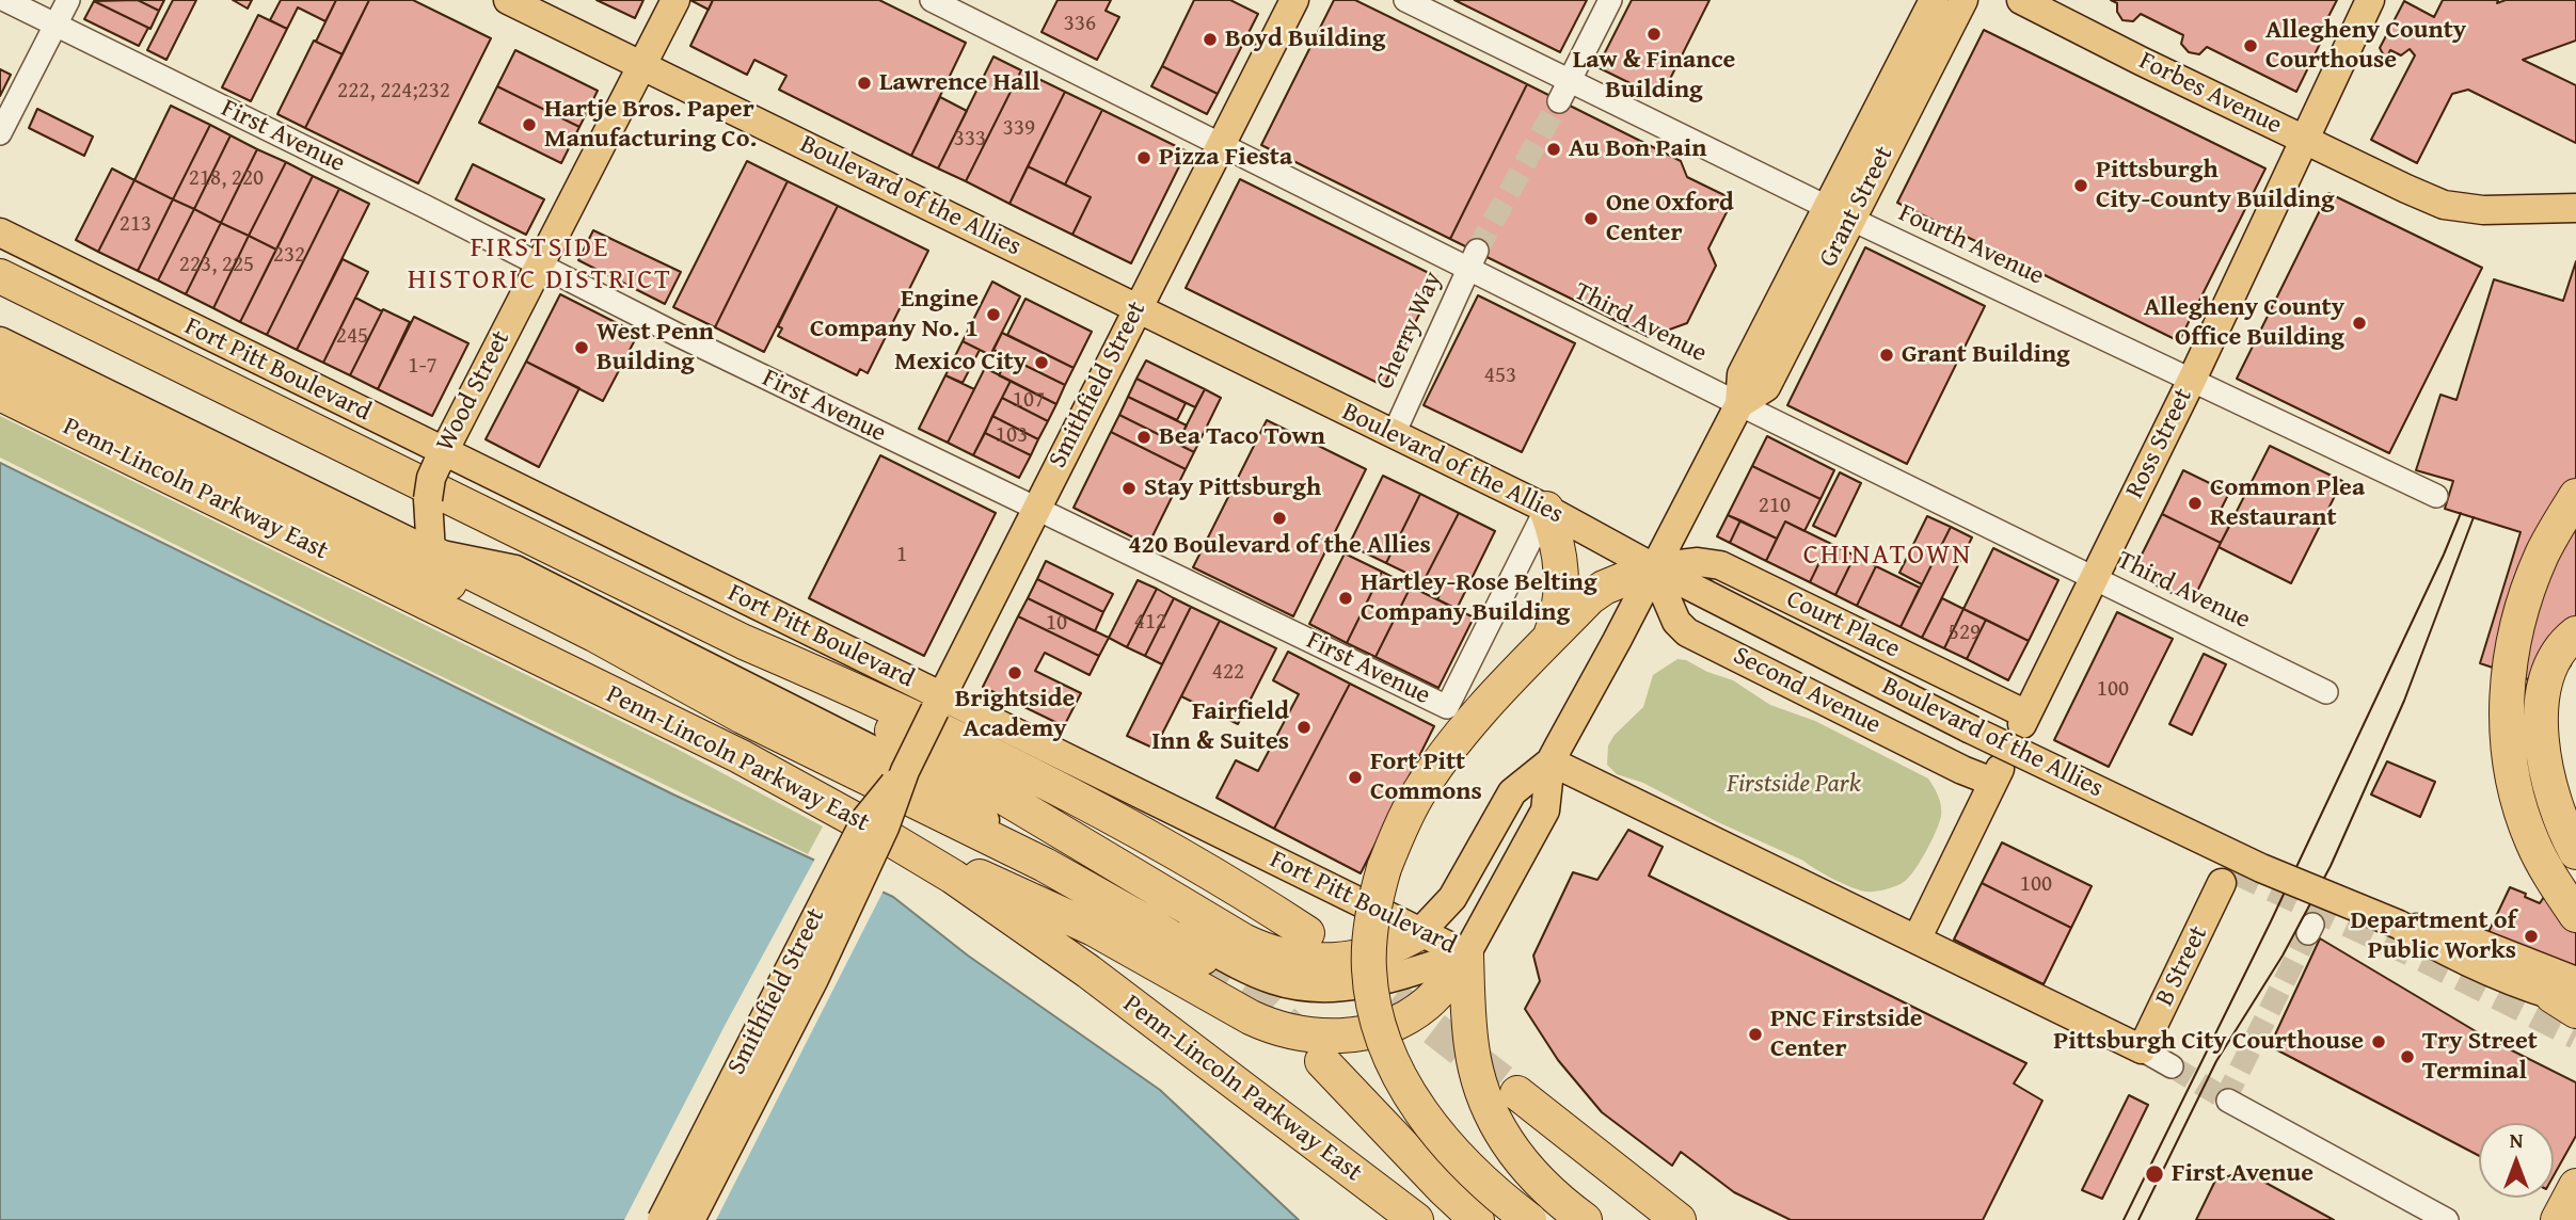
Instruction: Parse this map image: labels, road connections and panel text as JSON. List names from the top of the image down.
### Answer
{
  "streets": {
    "highway": ["Penn-Lincoln Parkway East"],
    "main road": [
      "Forbes Avenue",
      "Boulevard of the Allies",
      "Grant Street",
      "Fort Pitt Boulevard",
      "Smithfield Street",
      "Wood Street",
      "Ross Street",
      "Court Place",
      "Second Avenue",
      "B Street"
    ],
    "street": [
      "First Avenue",
      "Fourth Avenue",
      "Third Avenue",
      "Cherry Way"
    ]
  },
  "crossings": [
    ["Forbes Avenue", "Ross Street"],
    ["First Avenue", "Boulevard of the Allies"],
    ["First Avenue", "Smithfield Street"],
    ["First Avenue", "Wood Street"],
    ["Boulevard of the Allies", "Grant Street"],
    ["Boulevard of the Allies", "Cherry Way"],
    ["Boulevard of the Allies", "Smithfield Street"],
    ["Boulevard of the Allies", "Wood Street"],
    ["Boulevard of the Allies", "Court Place"],
    ["Boulevard of the Allies", "Second Avenue"],
    ["Grant Street", "Fourth Avenue"],
    ["Grant Street", "Third Avenue"],
    ["Grant Street", "Fort Pitt Boulevard"],
    ["Grant Street", "Court Place"],
    ["Grant Street", "Second Avenue"],
    ["Fourth Avenue", "Ross Street"],
    ["Third Avenue", "Cherry Way"],
    ["Third Avenue", "Smithfield Street"],
    ["Third Avenue", "Ross Street"],
    ["Fort Pitt Boulevard", "Smithfield Street"],
    ["Fort Pitt Boulevard", "Wood Street"],
    ["Ross Street", "Court Place"],
    ["Court Place", "Second Avenue"]
  ],
  "districts": ["FIRSTSIDE HISTORIC DISTRICT", "CHINATOWN"],
  "parks": ["Firstside Park"],
  "places": [
    "Law & Finance Building",
    "Boyd Building",
    "Allegheny County Courthouse",
    "Lawrence Hall",
    "Hartje Bros. Paper Manufacturing Co.",
    "Au Bon Pain",
    "Pizza Fiesta",
    "Pittsburgh City-County Building",
    "One Oxford Center",
    "Engine Company No. 1",
    "Allegheny County Office Building",
    "West Penn Building",
    "Grant Building",
    "Mexico City",
    "Bea Taco Town",
    "Stay Pittsburgh",
    "Common Plea Restaurant",
    "420 Boulevard of the Allies",
    "Hartley-Rose Belting Company Building",
    "Brightside Academy",
    "Fairfield Inn & Suites",
    "Fort Pitt Commons",
    "Department of Public Works",
    "PNC Firstside Center",
    "Pittsburgh City Courthouse",
    "Try Street Terminal",
    "First Avenue"
  ],
  "house_numbers": [
    "336",
    "222, 224;232",
    "339",
    "333",
    "218, 220",
    "213",
    "232",
    "223, 225",
    "245",
    "1-7",
    "453",
    "107",
    "103",
    "210",
    "1",
    "412",
    "10",
    "529",
    "422",
    "100",
    "100"
  ],
  "north": "top"
}
